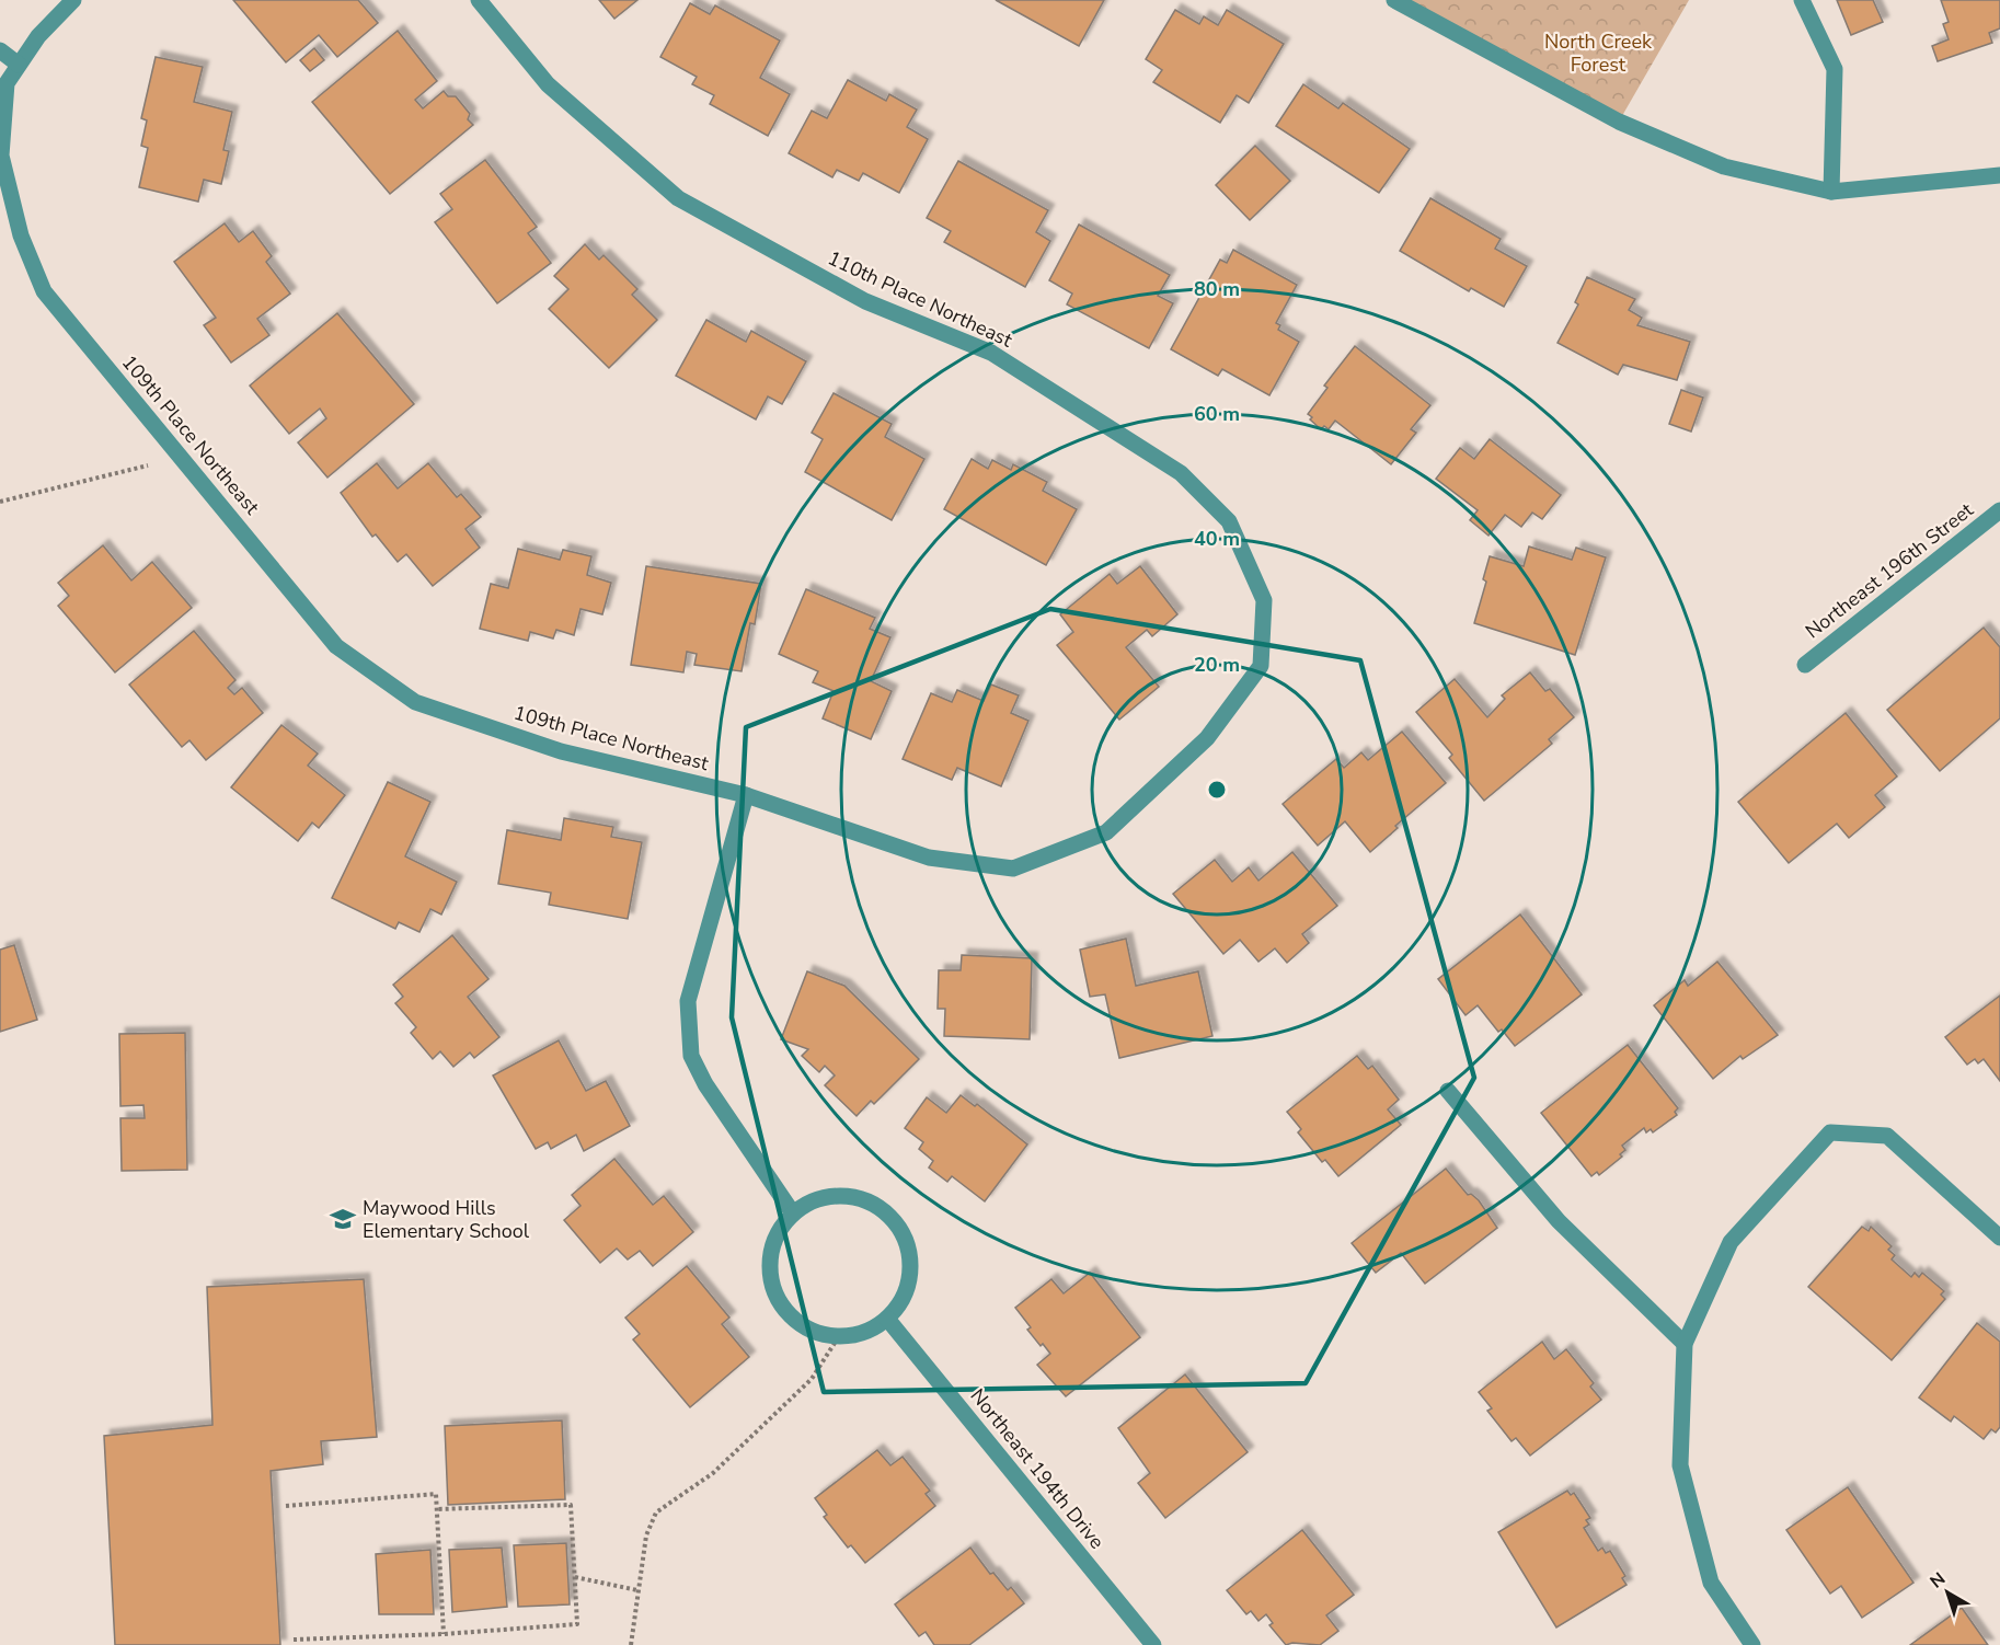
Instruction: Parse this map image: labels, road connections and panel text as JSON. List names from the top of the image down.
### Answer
{
  "streets": {
    "street": [
      "110th Place Northeast",
      "109th Place Northeast",
      "Northeast 196th Street",
      "Northeast 194th Drive"
    ]
  },
  "crossings": [
    ["110th Place Northeast", "109th Place Northeast"]
  ],
  "parks": ["North Creek Forest"],
  "places": {
    "school or university": ["Maywood Hills Elementary School"]
  },
  "north": "top left",
  "rings": [
    "80 m",
    "60 m",
    "40 m",
    "20 m"
  ]
}
